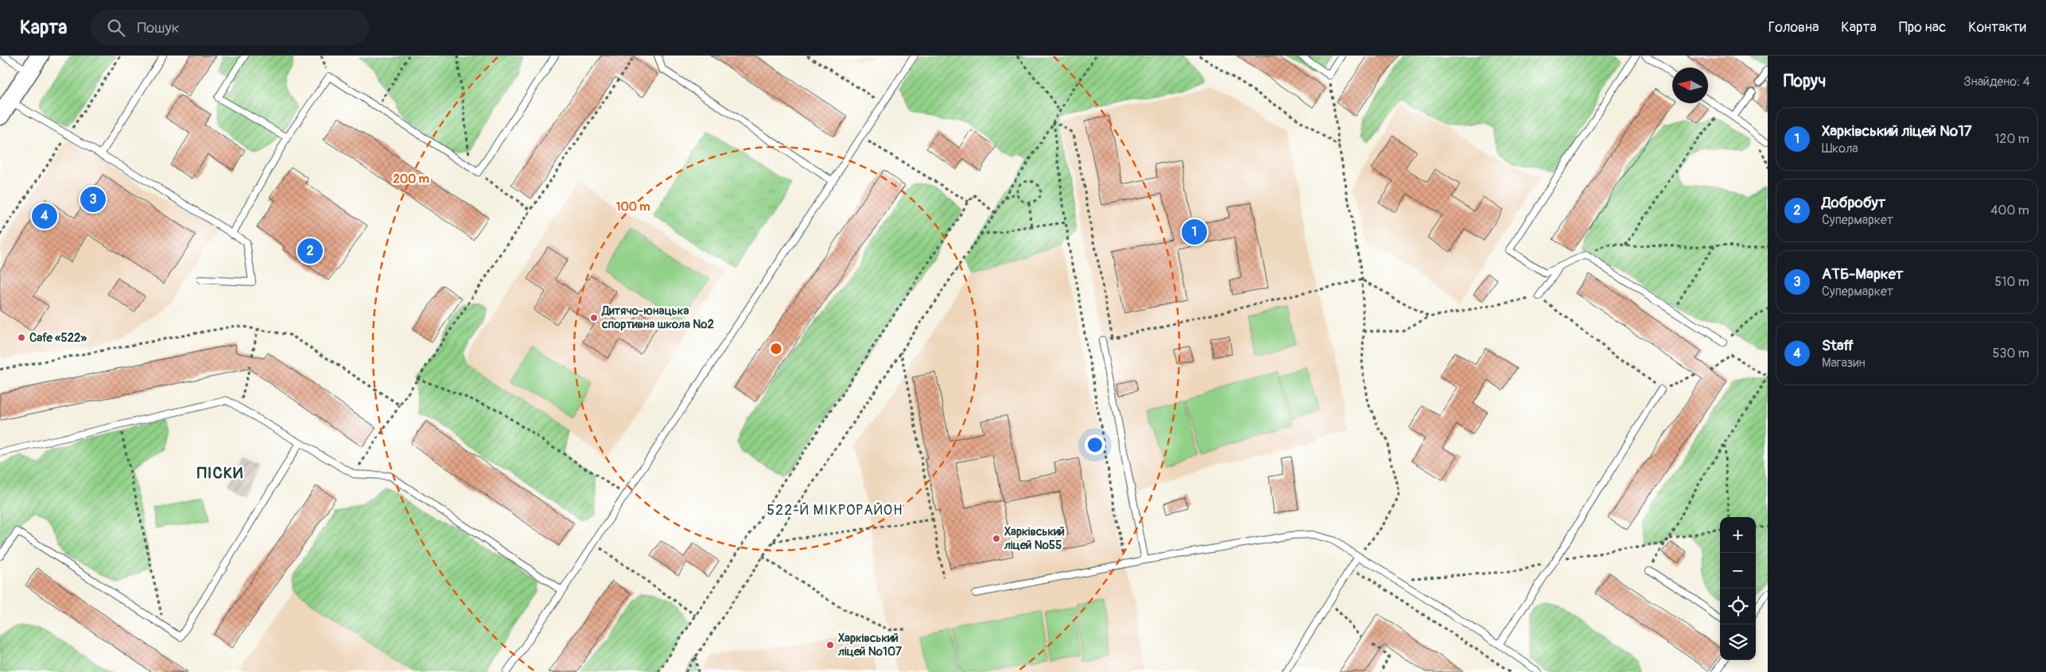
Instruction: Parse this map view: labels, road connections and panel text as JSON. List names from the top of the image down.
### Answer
{
  "districts": ["ПІСКИ", "522-Й МІКРОРАЙОН"],
  "places": [
    "Дитячо-юнацька спортивна школа №2",
    "Cafe «522»",
    "Харківський ліцей №55",
    "Харківський ліцей №107"
  ],
  "north": "left",
  "page": {
    "header": "Карта",
    "search": "Пошук",
    "nav": [
      "Головна",
      "Карта",
      "Про нас",
      "Контакти"
    ],
    "heading": ["Поруч", "Знайдено: 4"],
    "list": [
      {
        "mark": "1",
        "name": "Харківський ліцей №17",
        "note": "Школа",
        "value": "120 m"
      },
      {
        "mark": "2",
        "name": "Добробут",
        "note": "Супермаркет",
        "value": "400 m"
      },
      {
        "mark": "3",
        "name": "АТБ-Маркет",
        "note": "Супермаркет",
        "value": "510 m"
      },
      {
        "mark": "4",
        "name": "Staff",
        "note": "Магазин",
        "value": "530 m"
      }
    ],
    "pins": [
      "3",
      "4",
      "1",
      "2"
    ],
    "map_buttons": ["+", "−"]
  },
  "rings": ["200 m", "100 m"]
}
